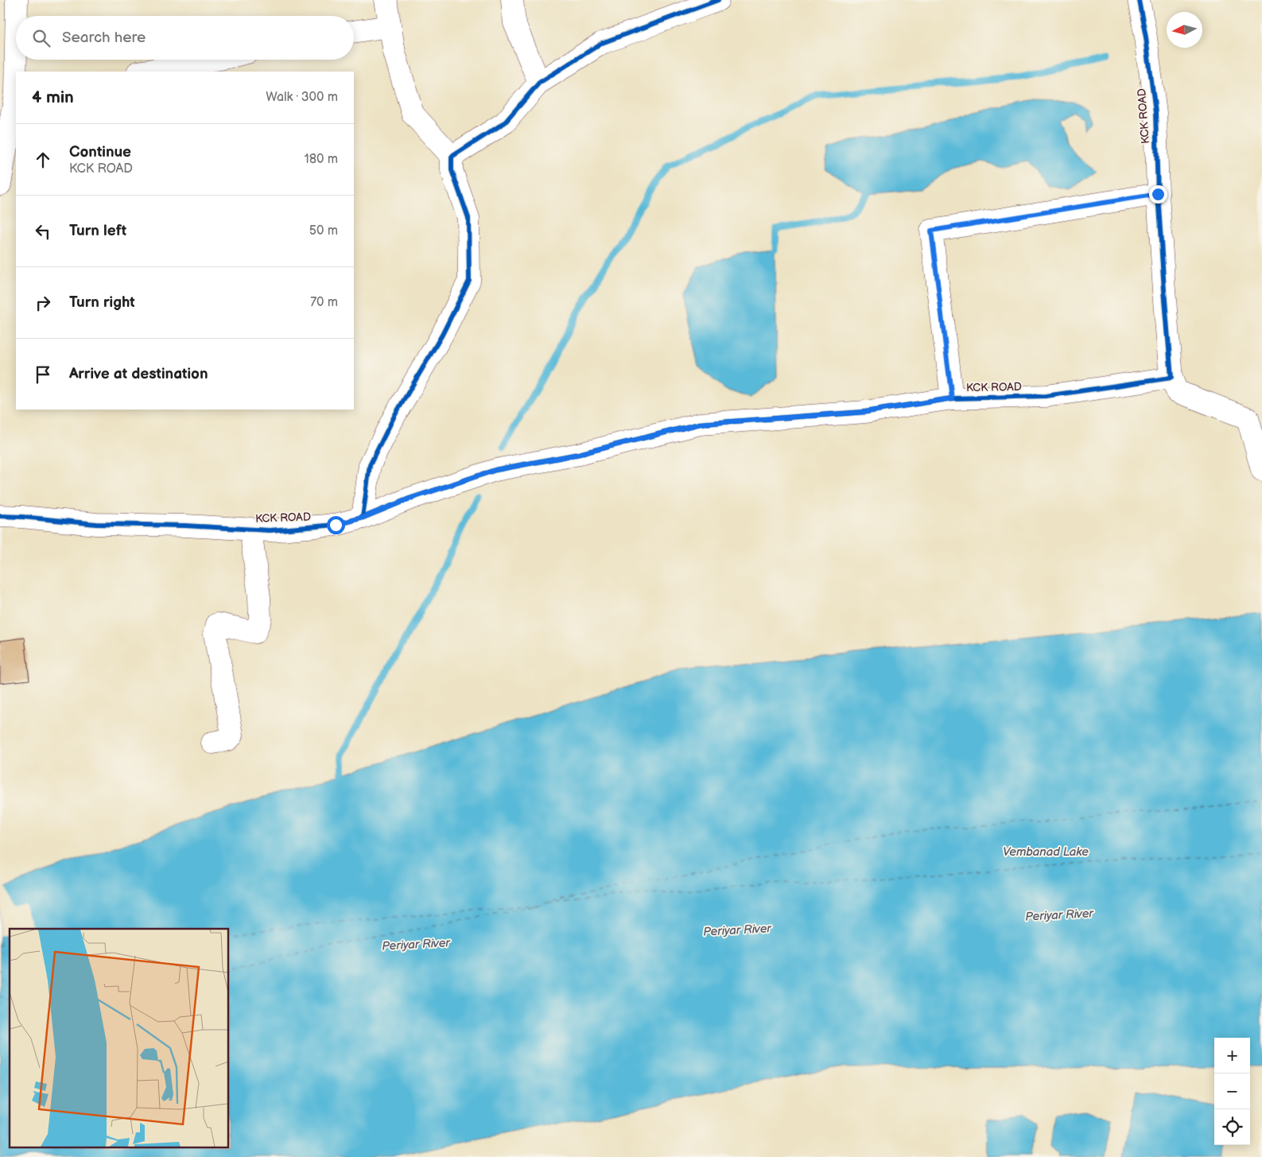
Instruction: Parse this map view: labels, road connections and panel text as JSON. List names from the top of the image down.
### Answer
{
  "streets": {
    "street": ["KCK ROAD"]
  },
  "water": ["Vembanad Lake", "Periyar River"],
  "north": "left",
  "page": {
    "search": "Search here",
    "heading": ["4 min", "Walk · 300 m"],
    "list": [
      ["Continue", "KCK ROAD", "180 m"],
      ["Turn left", "50 m"],
      ["Turn right", "70 m"],
      "Arrive at destination"
    ],
    "map_buttons": ["+", "−"]
  }
}
